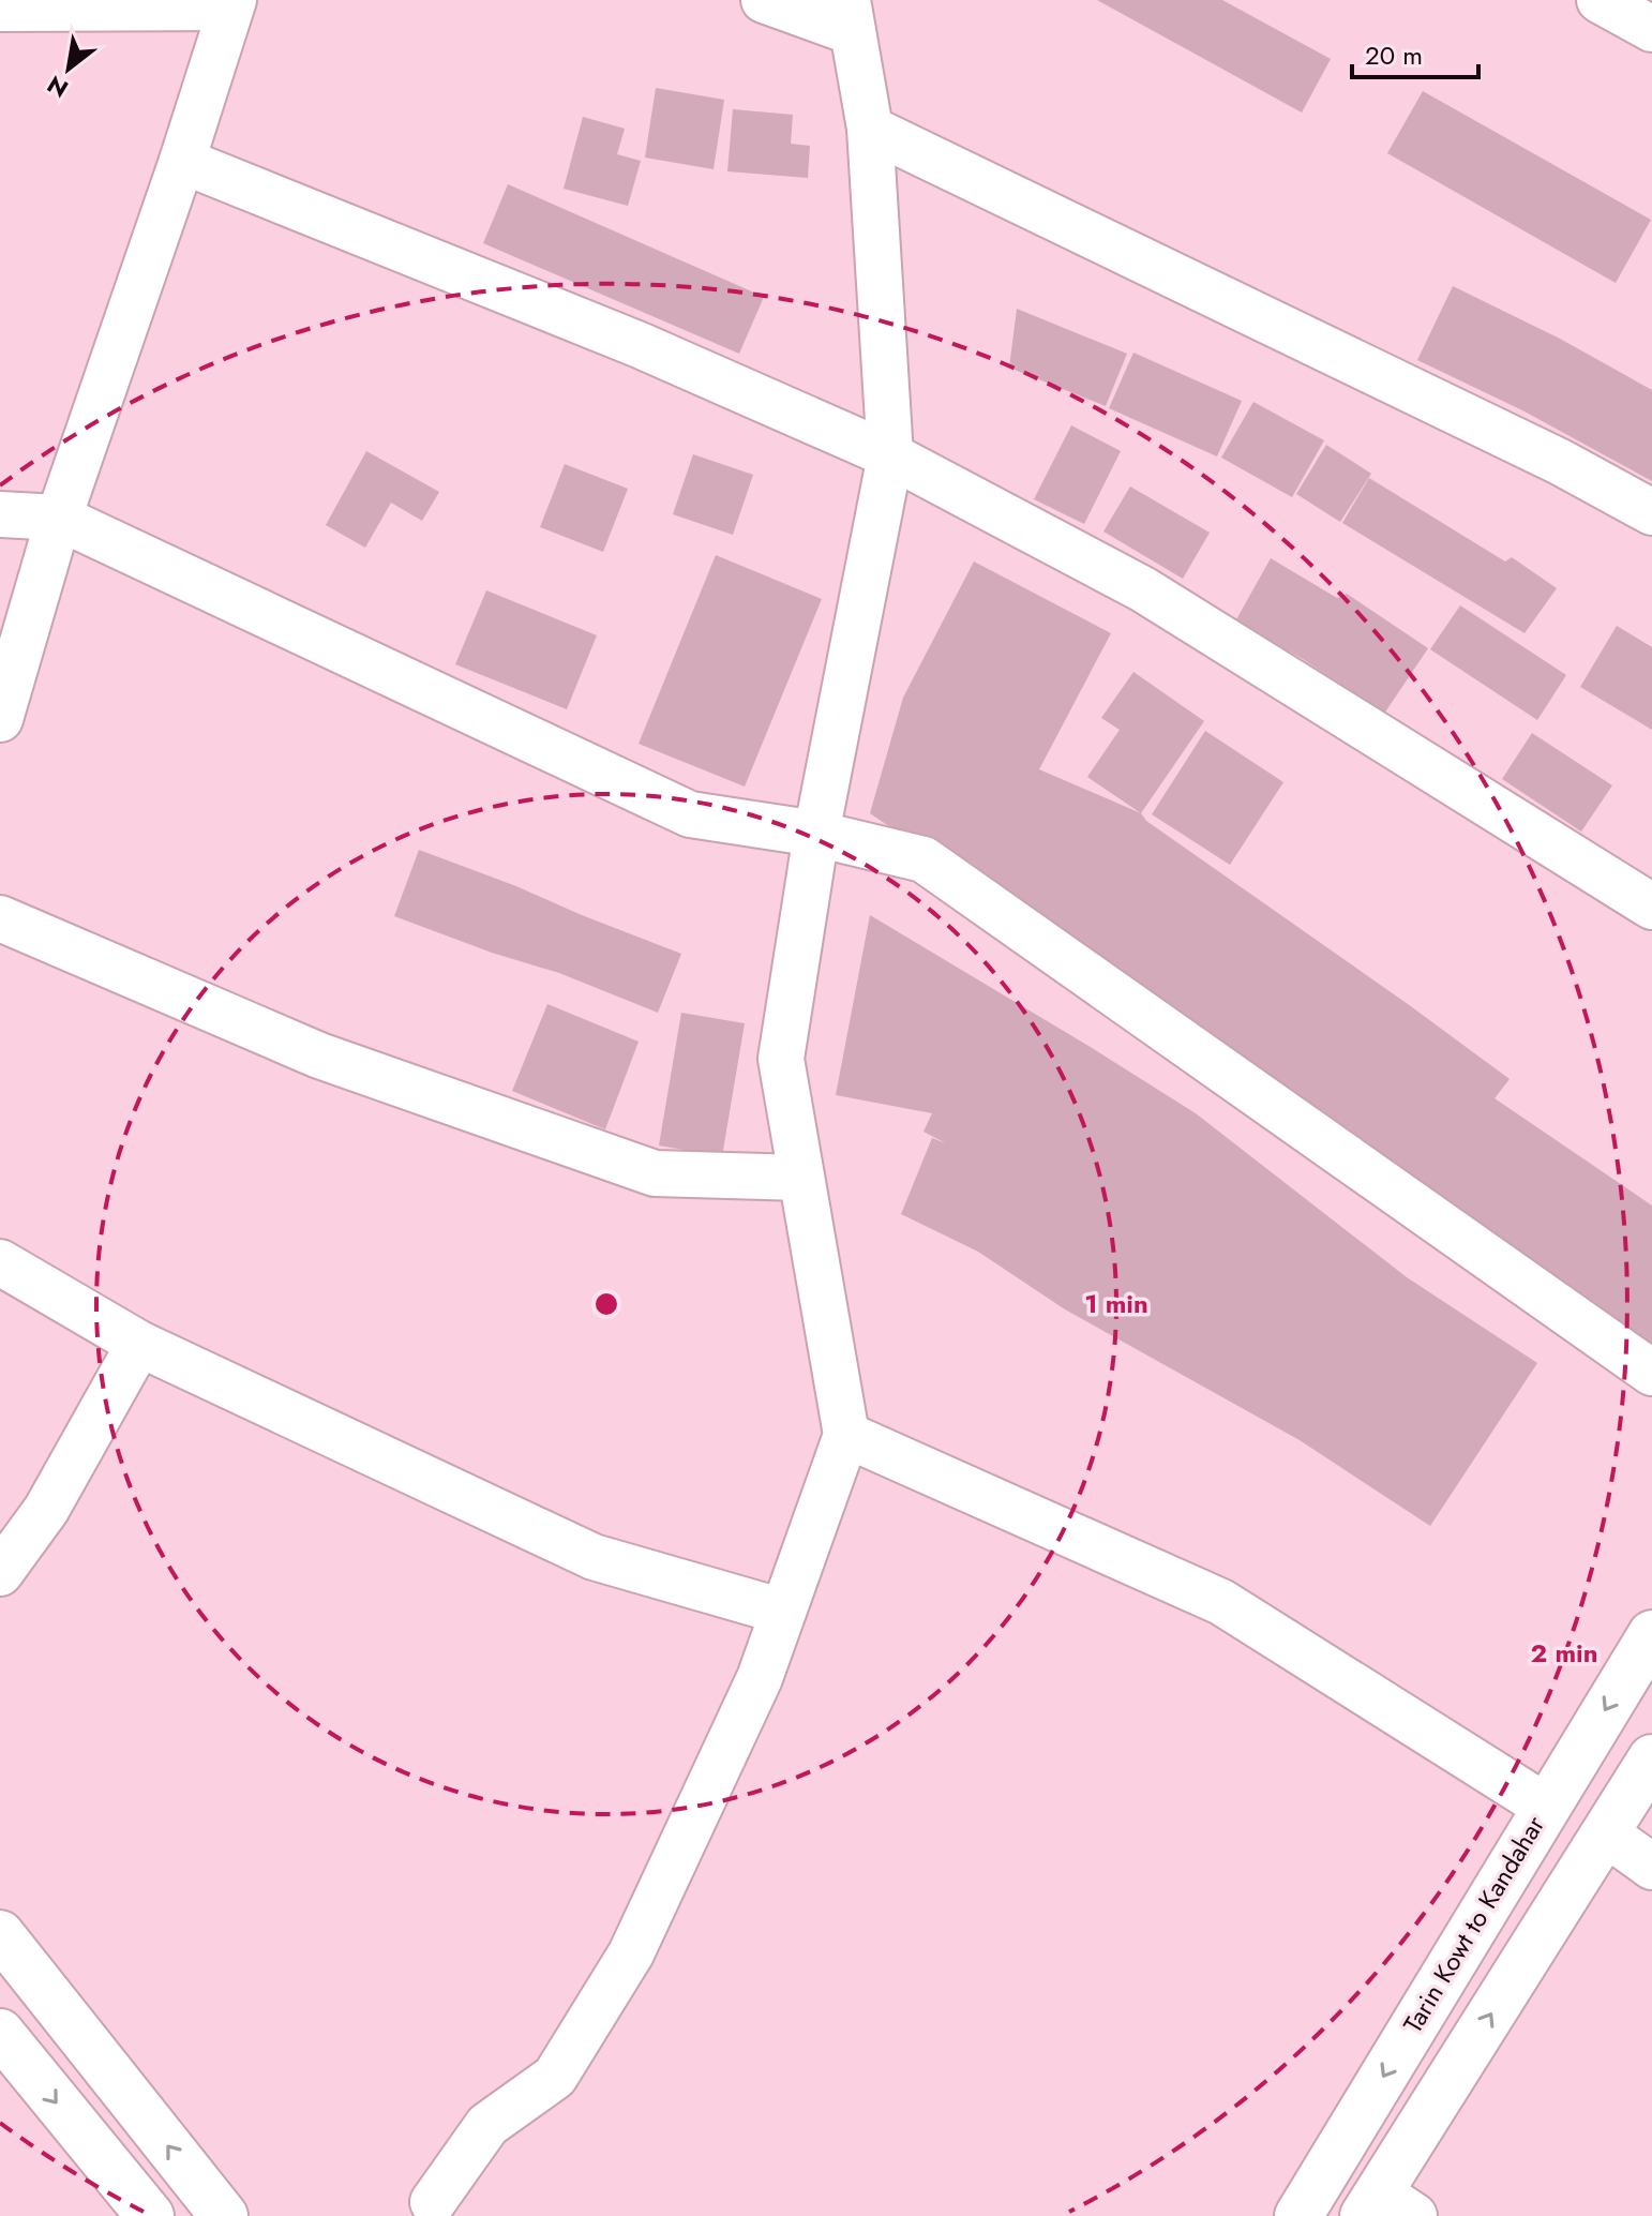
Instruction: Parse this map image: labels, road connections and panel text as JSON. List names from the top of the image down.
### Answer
{
  "streets": {
    "main road": ["Tarin Kowt to Kandahar"]
  },
  "scale_bar": "20 m",
  "north": "bottom left",
  "rings": ["1 min", "2 min"]
}
